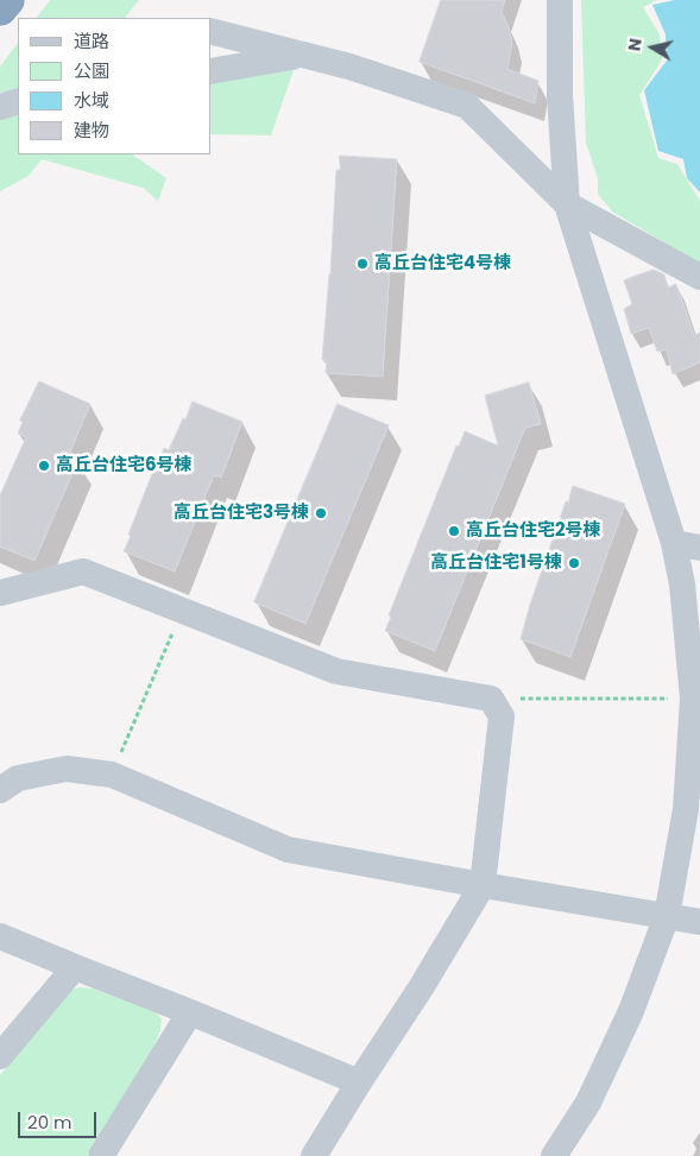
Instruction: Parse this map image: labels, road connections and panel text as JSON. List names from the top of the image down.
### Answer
{
  "places": [
    "高丘台住宅4号棟",
    "高丘台住宅6号棟",
    "高丘台住宅3号棟",
    "高丘台住宅2号棟",
    "高丘台住宅1号棟"
  ],
  "legend": [
    "道路",
    "公園",
    "水域",
    "建物"
  ],
  "scale_bar": "20 m",
  "north": "left"
}
